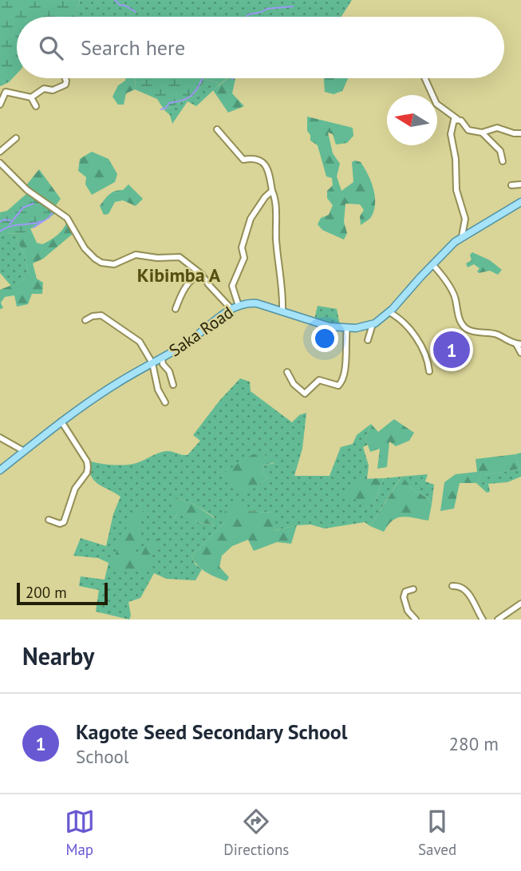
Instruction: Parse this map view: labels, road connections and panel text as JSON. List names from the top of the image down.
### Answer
{
  "streets": {
    "main road": ["Saka Road"]
  },
  "districts": ["Kibimba A"],
  "scale_bar": "200 m",
  "north": "left",
  "page": {
    "search": "Search here",
    "pins": "1",
    "scale": "200 m",
    "heading": "Nearby",
    "list": [
      {
        "mark": "1",
        "name": "Kagote Seed Secondary School",
        "note": "School",
        "value": "280 m"
      }
    ],
    "nav": ["Map", "Directions", "Saved"]
  }
}
